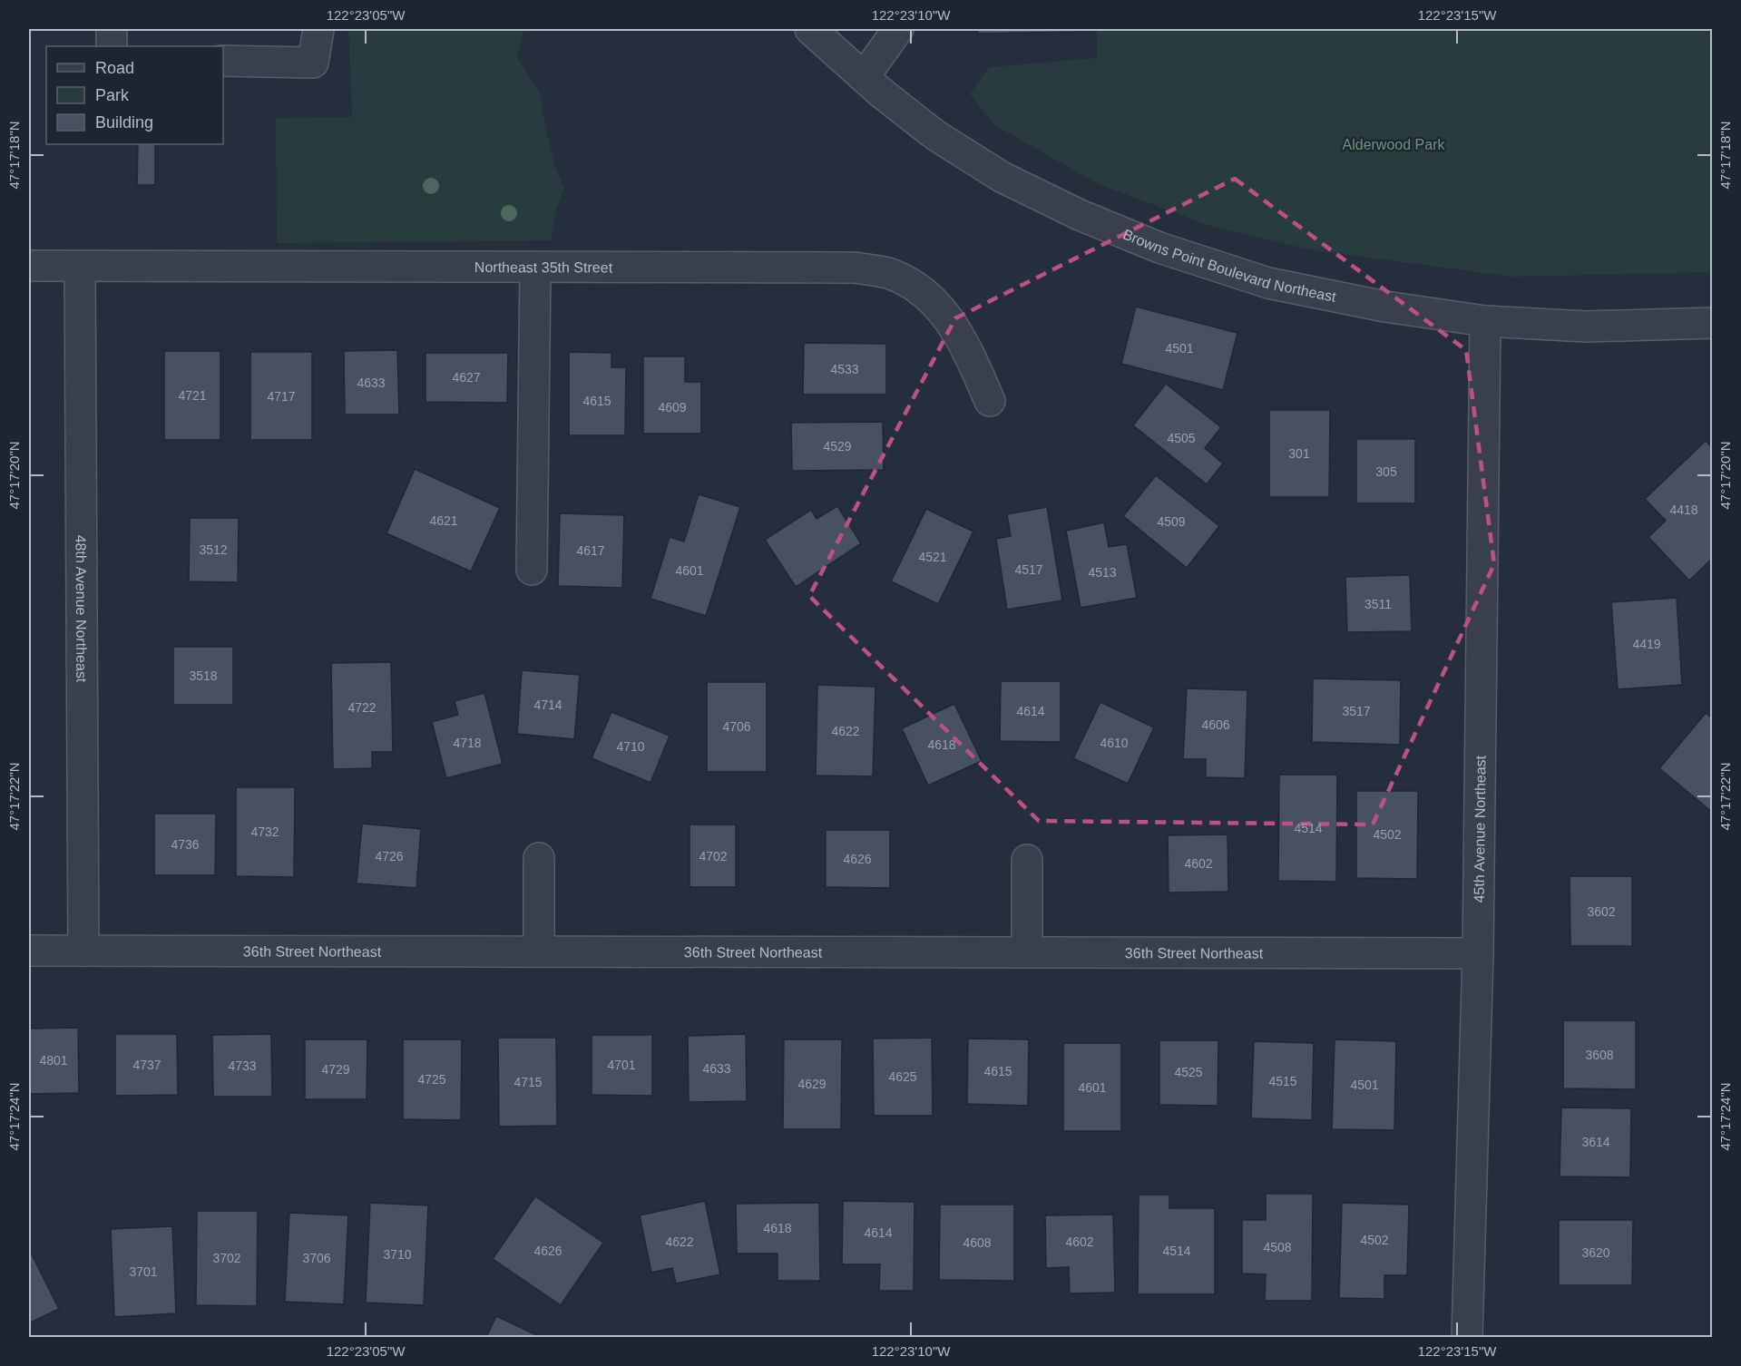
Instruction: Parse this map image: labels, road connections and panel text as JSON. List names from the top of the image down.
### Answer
{
  "streets": {
    "street": [
      "Browns Point Boulevard Northeast",
      "Northeast 35th Street",
      "48th Avenue Northeast",
      "45th Avenue Northeast",
      "36th Street Northeast"
    ]
  },
  "crossings": [
    ["Browns Point Boulevard Northeast", "45th Avenue Northeast"],
    ["Northeast 35th Street", "48th Avenue Northeast"],
    ["48th Avenue Northeast", "36th Street Northeast"],
    ["45th Avenue Northeast", "36th Street Northeast"]
  ],
  "parks": ["Alderwood Park"],
  "house_numbers": [
    "4501",
    "4533",
    "4627",
    "4633",
    "4721",
    "4717",
    "4615",
    "4609",
    "4505",
    "4529",
    "301",
    "305",
    "4418",
    "4621",
    "4509",
    "3512",
    "4617",
    "4521",
    "4517",
    "4601",
    "4513",
    "3511",
    "4419",
    "3518",
    "4714",
    "4722",
    "4614",
    "3517",
    "4606",
    "4706",
    "4622",
    "4718",
    "4610",
    "4618",
    "4710",
    "4514",
    "4732",
    "4502",
    "4736",
    "4726",
    "4702",
    "4626",
    "4602",
    "3602",
    "3608",
    "4801",
    "4737",
    "4701",
    "4733",
    "4633",
    "4729",
    "4615",
    "4525",
    "4625",
    "4725",
    "4515",
    "4715",
    "4629",
    "4501",
    "4601",
    "3614",
    "4618",
    "4614",
    "4502",
    "4622",
    "4602",
    "4608",
    "4508",
    "4626",
    "4514",
    "3620",
    "3710",
    "3702",
    "3706",
    "3701"
  ],
  "legend": ["Road", "Park", "Building"],
  "coordinates": [
    "122°23'05\"W",
    "122°23'10\"W",
    "122°23'15\"W",
    "47°17'18\"N",
    "47°17'20\"N",
    "47°17'22\"N",
    "47°17'24\"N"
  ]
}
